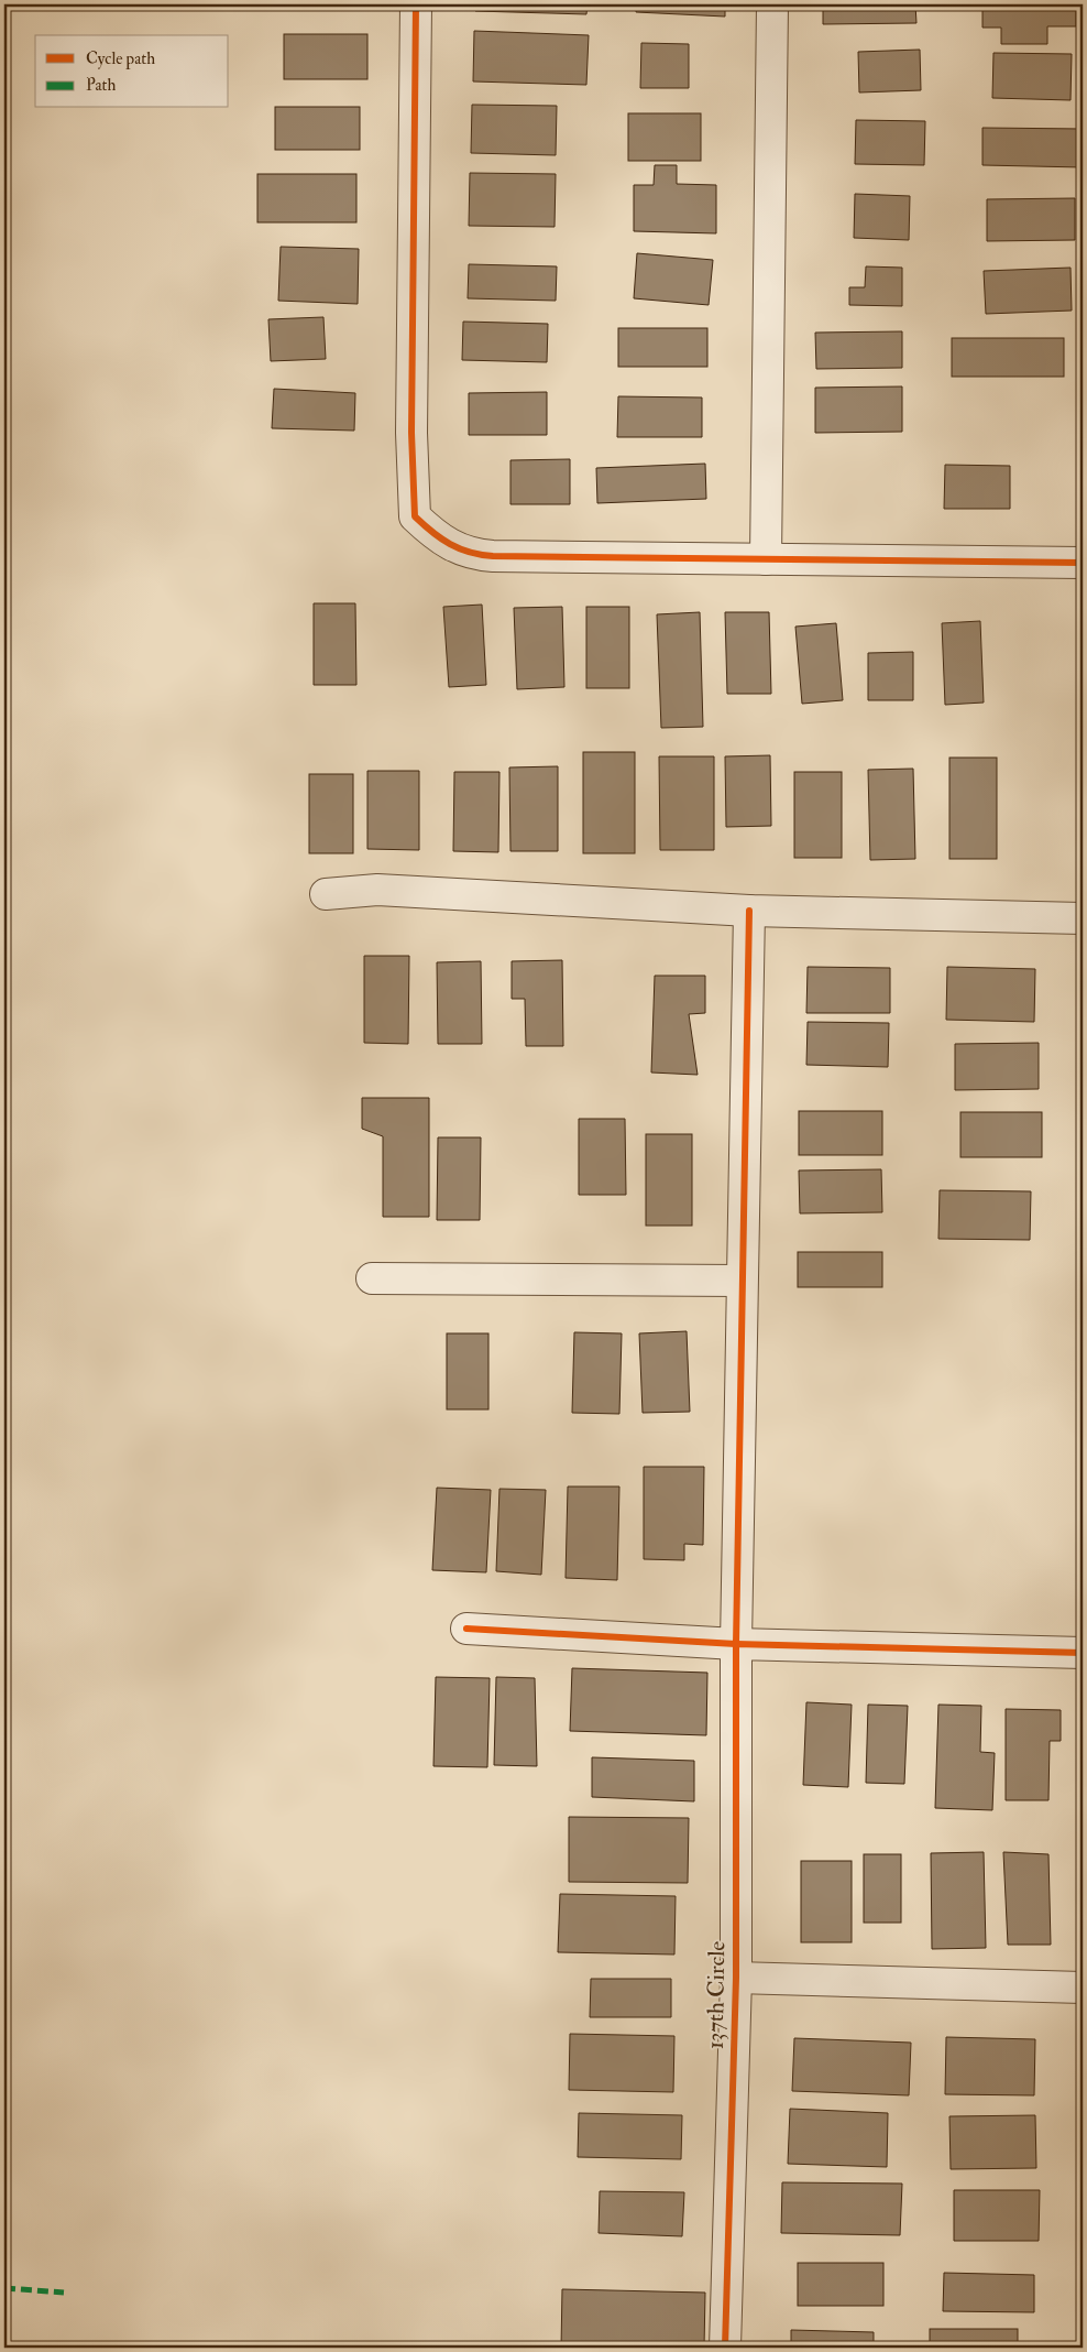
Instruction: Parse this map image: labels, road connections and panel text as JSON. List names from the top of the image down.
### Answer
{
  "streets": {
    "street": ["137th Circle"]
  },
  "legend": ["Cycle path", "Path"]
}
